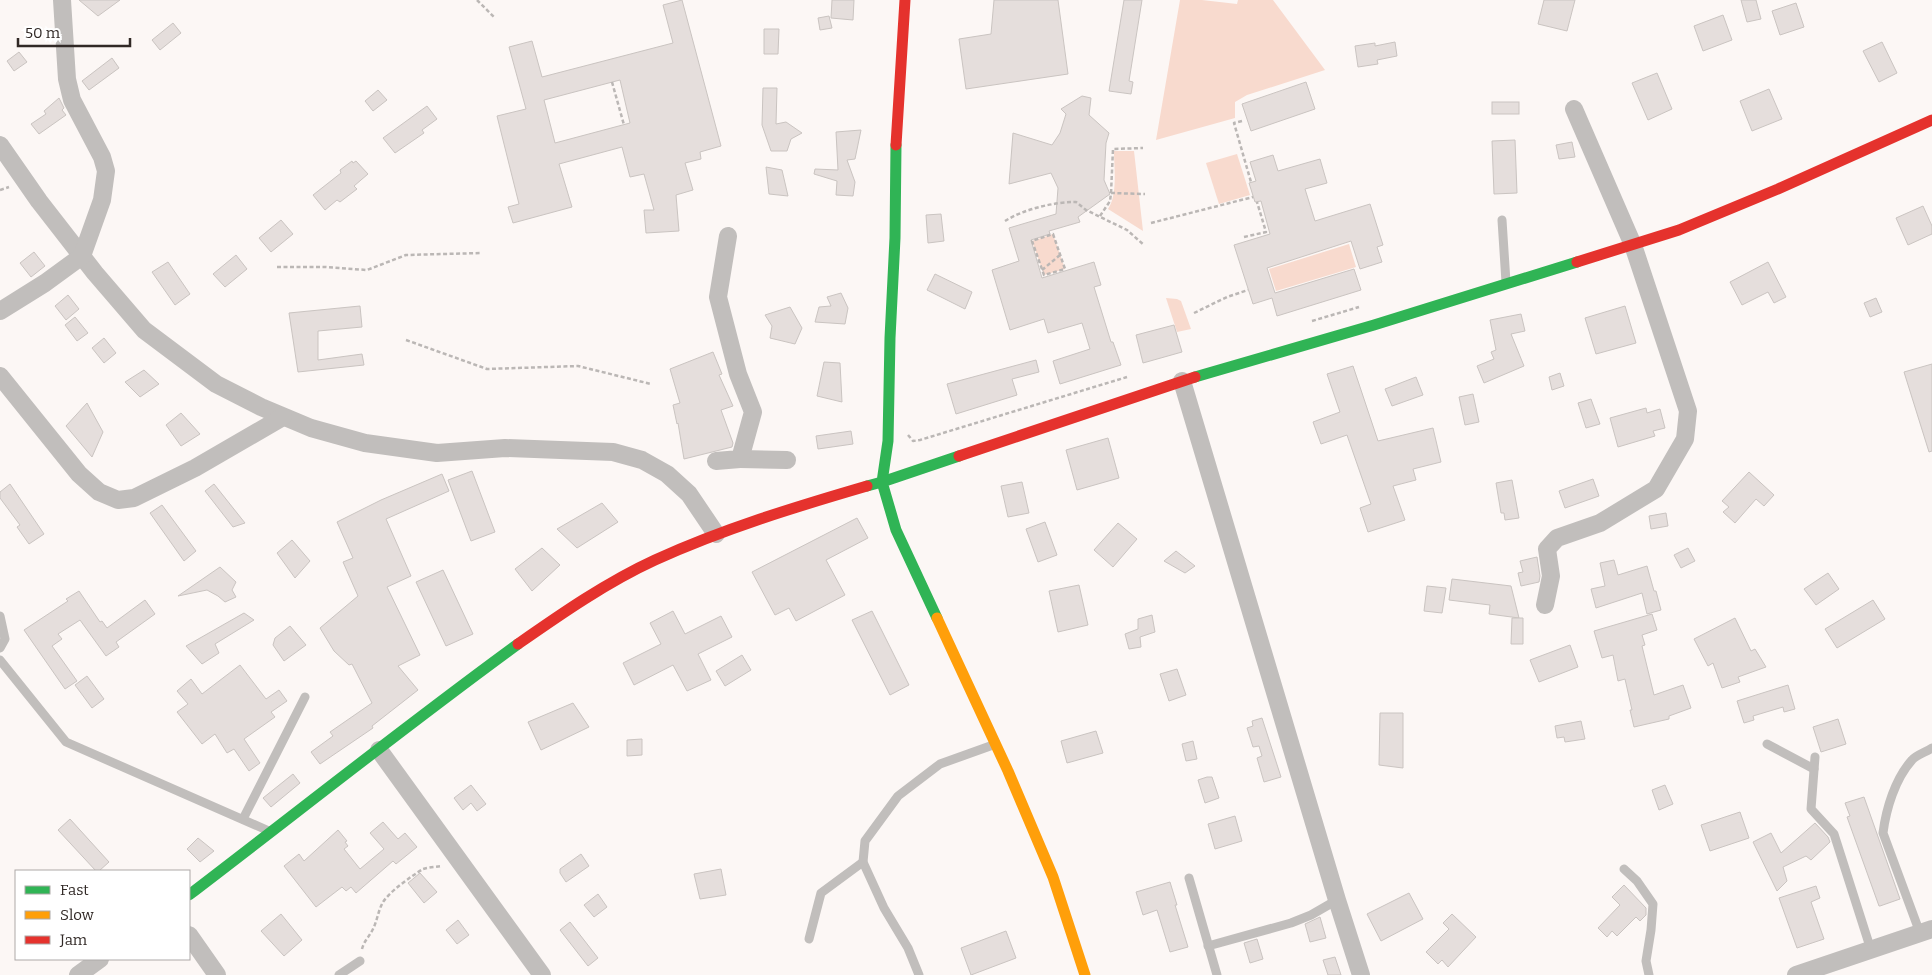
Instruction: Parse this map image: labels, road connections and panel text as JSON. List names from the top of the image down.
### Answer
{
  "legend": ["Fast", "Slow", "Jam"],
  "scale_bar": "50 m"
}
